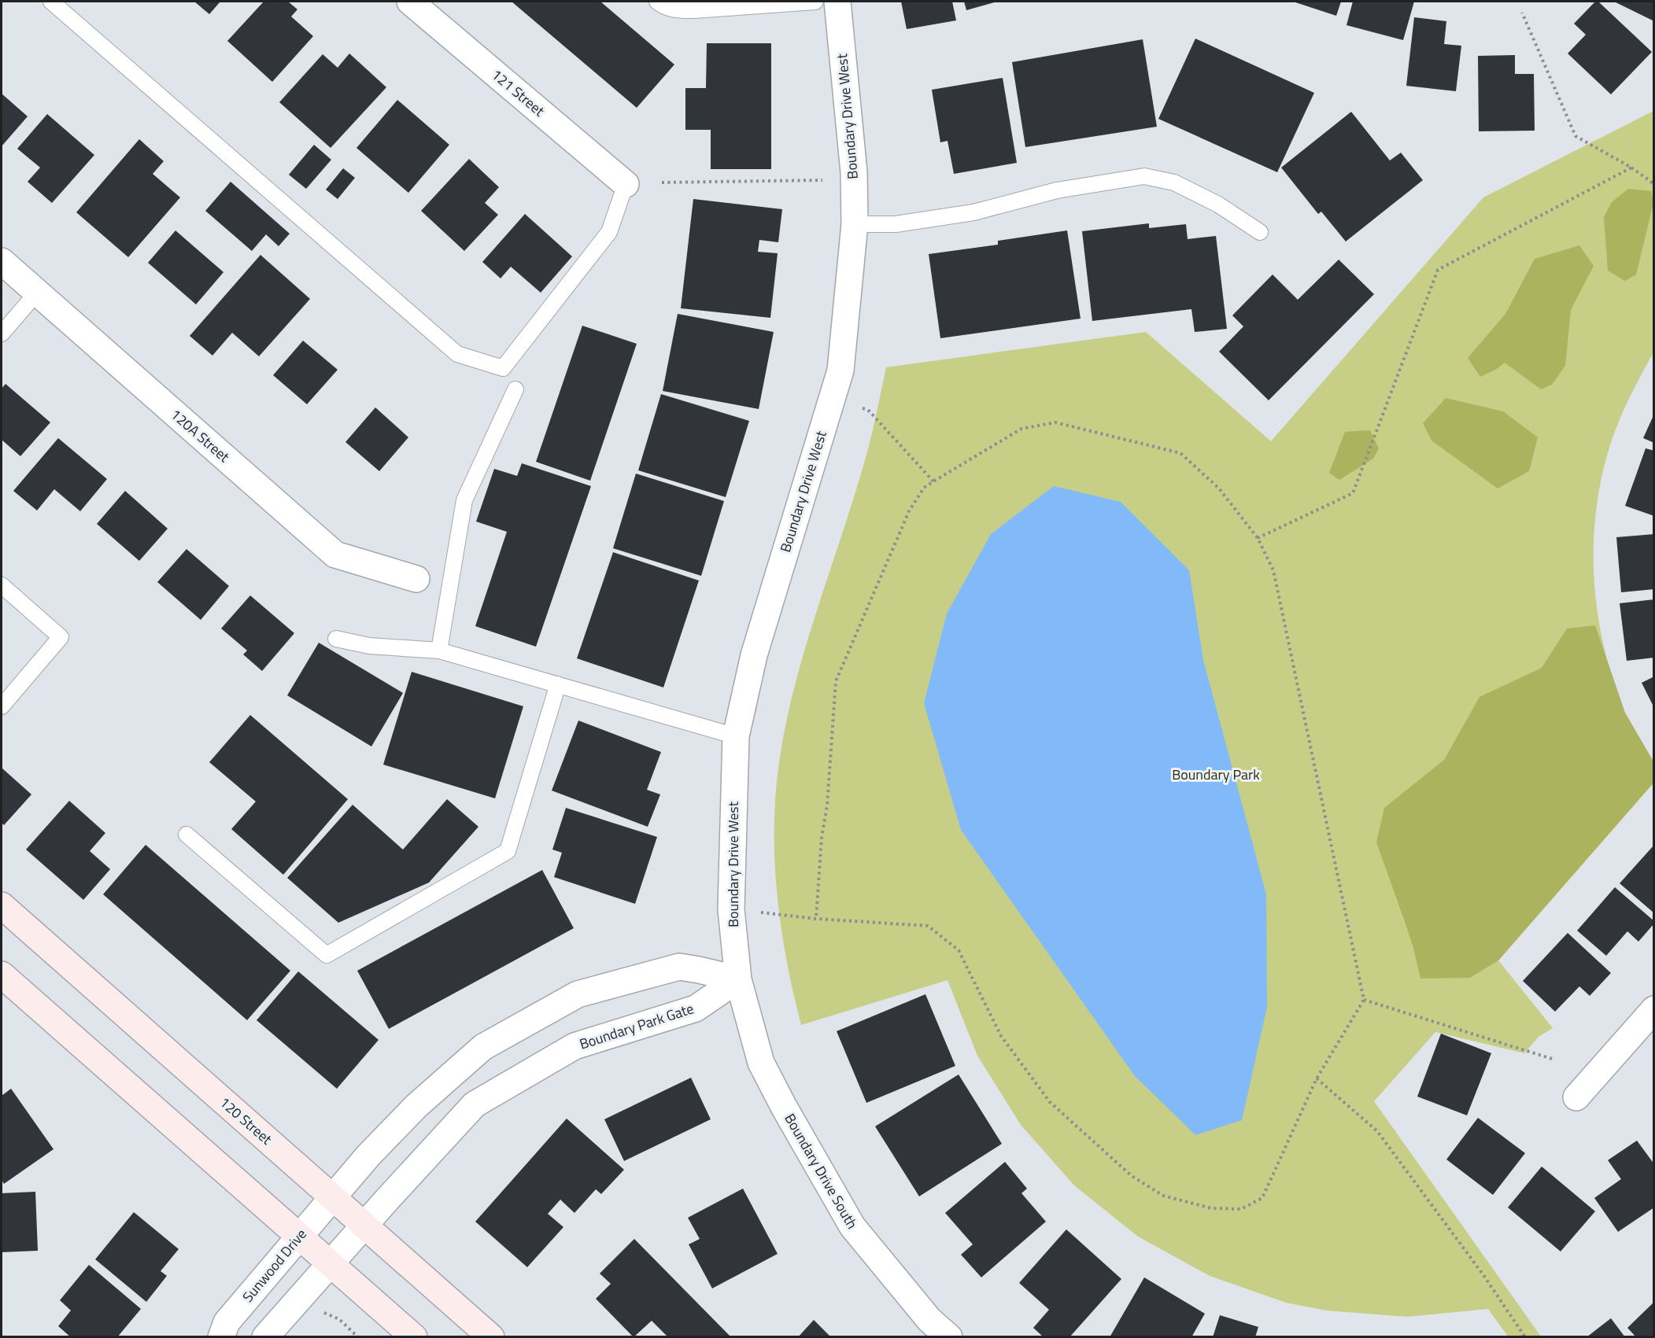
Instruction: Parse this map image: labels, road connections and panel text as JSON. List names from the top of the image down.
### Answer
{
  "streets": {
    "main road": ["120 Street"],
    "street": [
      "121 Street",
      "Boundary Drive West",
      "120A Street",
      "Boundary Park Gate",
      "Boundary Drive South",
      "Sunwood Drive"
    ]
  },
  "crossings": [
    ["Boundary Drive West", "Boundary Park Gate"],
    ["Boundary Drive West", "Boundary Drive South"],
    ["Boundary Park Gate", "120 Street"],
    ["Boundary Park Gate", "Boundary Drive South"],
    ["120 Street", "Sunwood Drive"]
  ],
  "parks": ["Boundary Park"]
}
